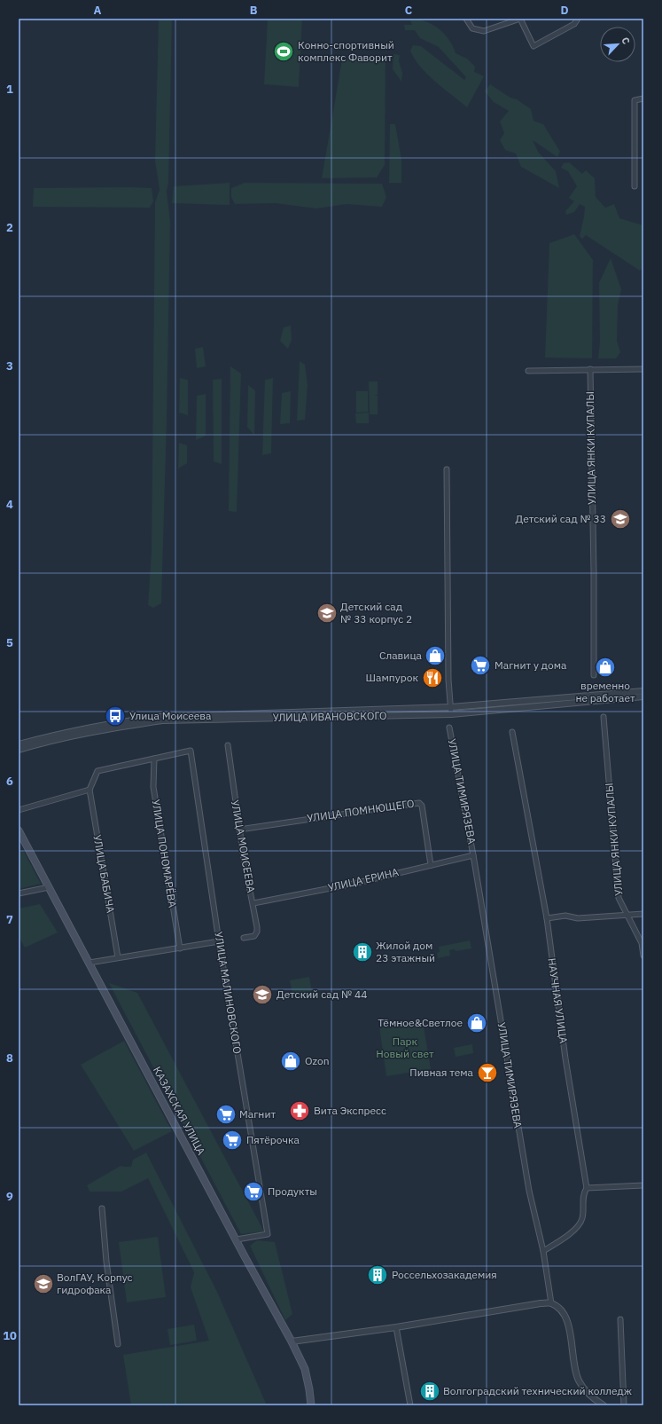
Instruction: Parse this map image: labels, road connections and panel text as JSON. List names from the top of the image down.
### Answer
{
  "streets": {
    "main road": ["КАЗАХСКАЯ УЛИЦА"],
    "street": [
      "УЛИЦА ЯНКИ КУПАЛЫ",
      "УЛИЦА ИВАНОВСКОГО",
      "УЛИЦА ТИМИРЯЗЕВА",
      "УЛИЦА ПОМНЮЩЕГО",
      "УЛИЦА МОИСЕЕВА",
      "УЛИЦА ПОНОМАРЁВА",
      "УЛИЦА БАБИЧА",
      "УЛИЦА ЕРИНА",
      "УЛИЦА МАЛИНОВСКОГО",
      "НАУЧНАЯ УЛИЦА"
    ]
  },
  "crossings": [
    ["УЛИЦА ТИМИРЯЗЕВА", "УЛИЦА ЕРИНА"],
    ["УЛИЦА ТИМИРЯЗЕВА", "НАУЧНАЯ УЛИЦА"],
    ["УЛИЦА ПОМНЮЩЕГО", "УЛИЦА МОИСЕЕВА"],
    ["УЛИЦА ПОМНЮЩЕГО", "УЛИЦА ЕРИНА"],
    ["УЛИЦА МОИСЕЕВА", "УЛИЦА ЕРИНА"],
    ["УЛИЦА ПОНОМАРЁВА", "УЛИЦА МАЛИНОВСКОГО"],
    ["УЛИЦА МАЛИНОВСКОГО", "КАЗАХСКАЯ УЛИЦА"]
  ],
  "parks": ["Парк Новый свет"],
  "places": {
    "sports": ["Конно-спортивный комплекс Фаворит"],
    "school or university": [
      "Детский сад № 33",
      "Детский сад № 33 корпус 2",
      "Детский сад № 44",
      "ВолГАУ, Корпус гидрофака"
    ],
    "shop": [
      "Славица",
      "временно не работает",
      "Тёмное&Светлое",
      "Ozon"
    ],
    "supermarket": [
      "Магнит у дома",
      "Магнит",
      "Пятёрочка",
      "Продукты"
    ],
    "restaurant": ["Шампурок"],
    "bus stop": ["Улица Моисеева"],
    "building": ["Жилой дом 23 этажный", "Россельхозакадемия", "Волгоградский технический колледж"],
    "bar": ["Пивная тема"],
    "pharmacy": ["Вита Экспресс"]
  },
  "north": "top right",
  "grid": {
    "columns": [
      "A",
      "B",
      "C",
      "D"
    ],
    "rows": [
      "1",
      "2",
      "3",
      "4",
      "5",
      "6",
      "7",
      "8",
      "9",
      "10"
    ]
  }
}
